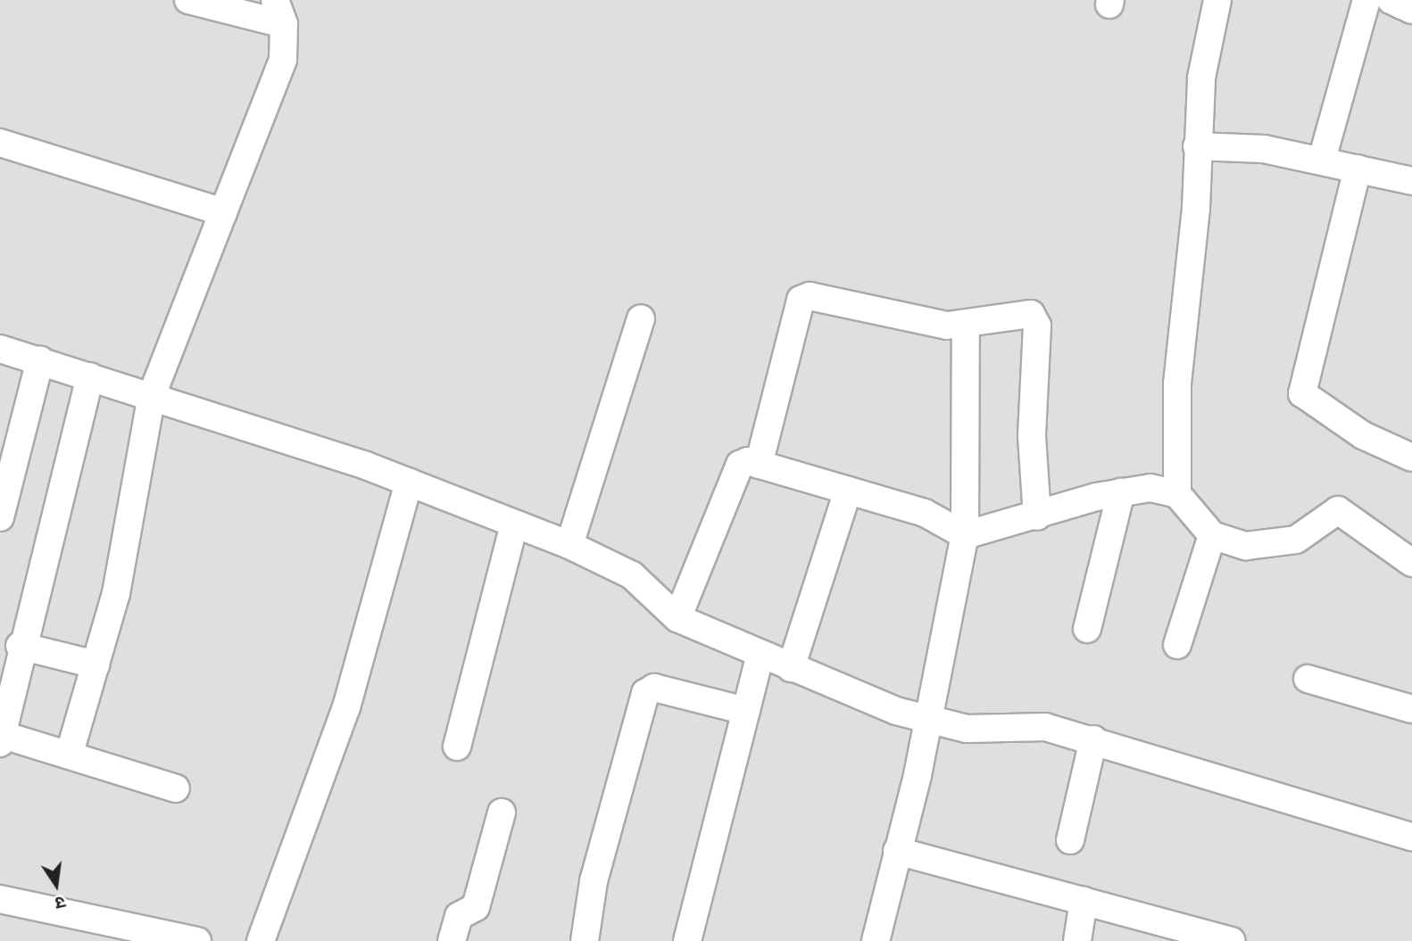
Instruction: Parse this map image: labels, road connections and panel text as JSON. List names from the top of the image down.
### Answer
{
  "north": "bottom"
}
